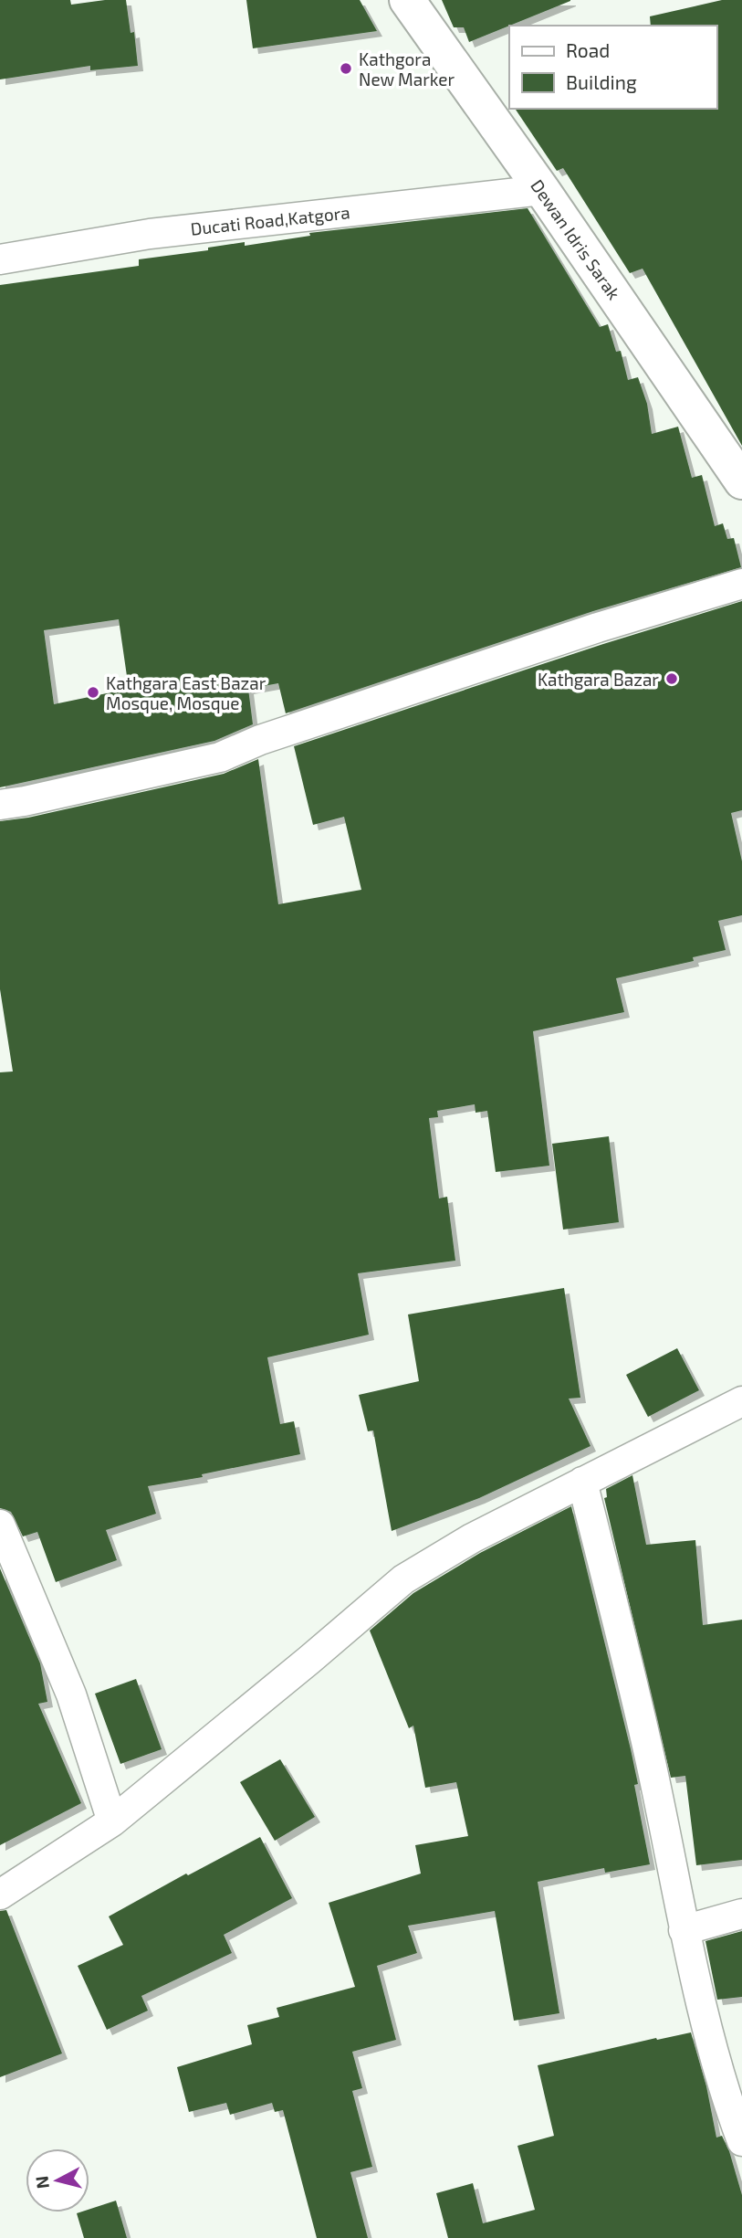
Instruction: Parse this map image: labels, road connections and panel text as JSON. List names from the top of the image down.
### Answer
{
  "streets": {
    "main road": ["Dewan Idris Sarak"],
    "street": ["Ducati Road,Katgora"]
  },
  "crossings": [
    ["Ducati Road,Katgora", "Dewan Idris Sarak"]
  ],
  "places": ["Kathgora New Marker", "Kathgara Bazar", "Kathgara East Bazar Mosque, Mosque"],
  "legend": ["Road", "Building"],
  "north": "left"
}
